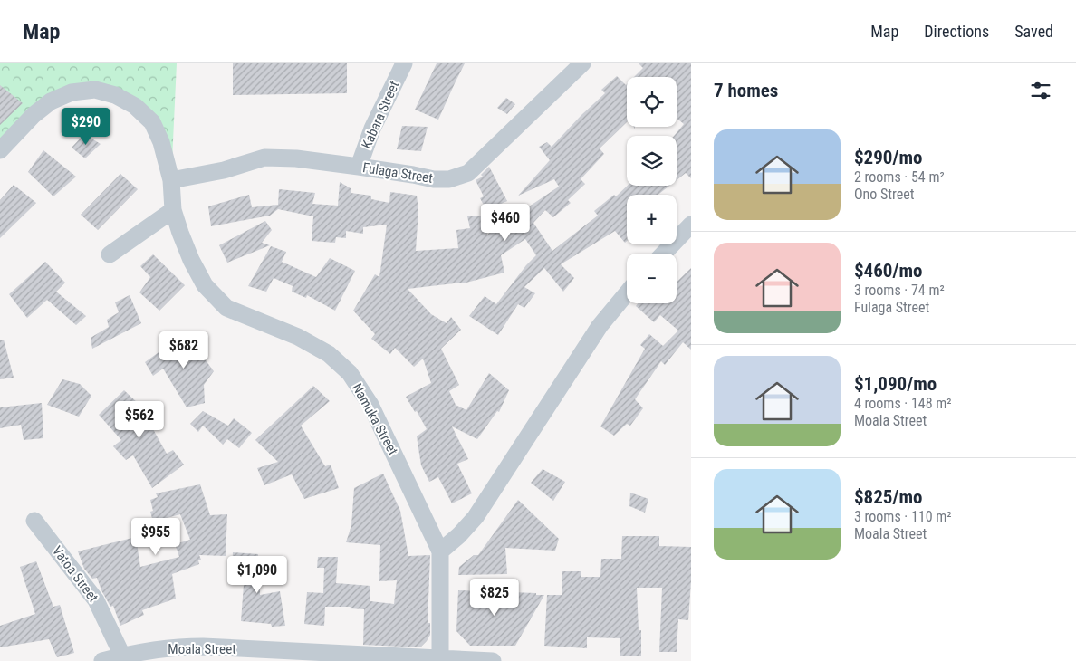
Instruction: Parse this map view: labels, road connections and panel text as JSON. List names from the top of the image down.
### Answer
{
  "streets": {
    "street": [
      "Kabara Street",
      "Fulaga Street",
      "Namuka Street",
      "Vatoa Street",
      "Moala Street"
    ]
  },
  "crossings": [
    ["Kabara Street", "Fulaga Street"],
    ["Fulaga Street", "Namuka Street"],
    ["Namuka Street", "Moala Street"],
    ["Vatoa Street", "Moala Street"]
  ],
  "page": {
    "header": "Map",
    "nav": ["Map", "Directions", "Saved"],
    "heading": "7 homes",
    "map_buttons": ["+", "−"],
    "price": [
      "$290",
      "$460",
      "$682",
      "$562",
      "$955",
      "$1,090",
      "$825"
    ],
    "list": [
      {
        "name": "$290/mo",
        "note": "2 rooms · 54 m² · Ono Street"
      },
      {
        "name": "$460/mo",
        "note": "3 rooms · 74 m² · Fulaga Street"
      },
      {
        "name": "$1,090/mo",
        "note": "4 rooms · 148 m² · Moala Street"
      },
      {
        "name": "$825/mo",
        "note": "3 rooms · 110 m² · Moala Street"
      }
    ]
  }
}
